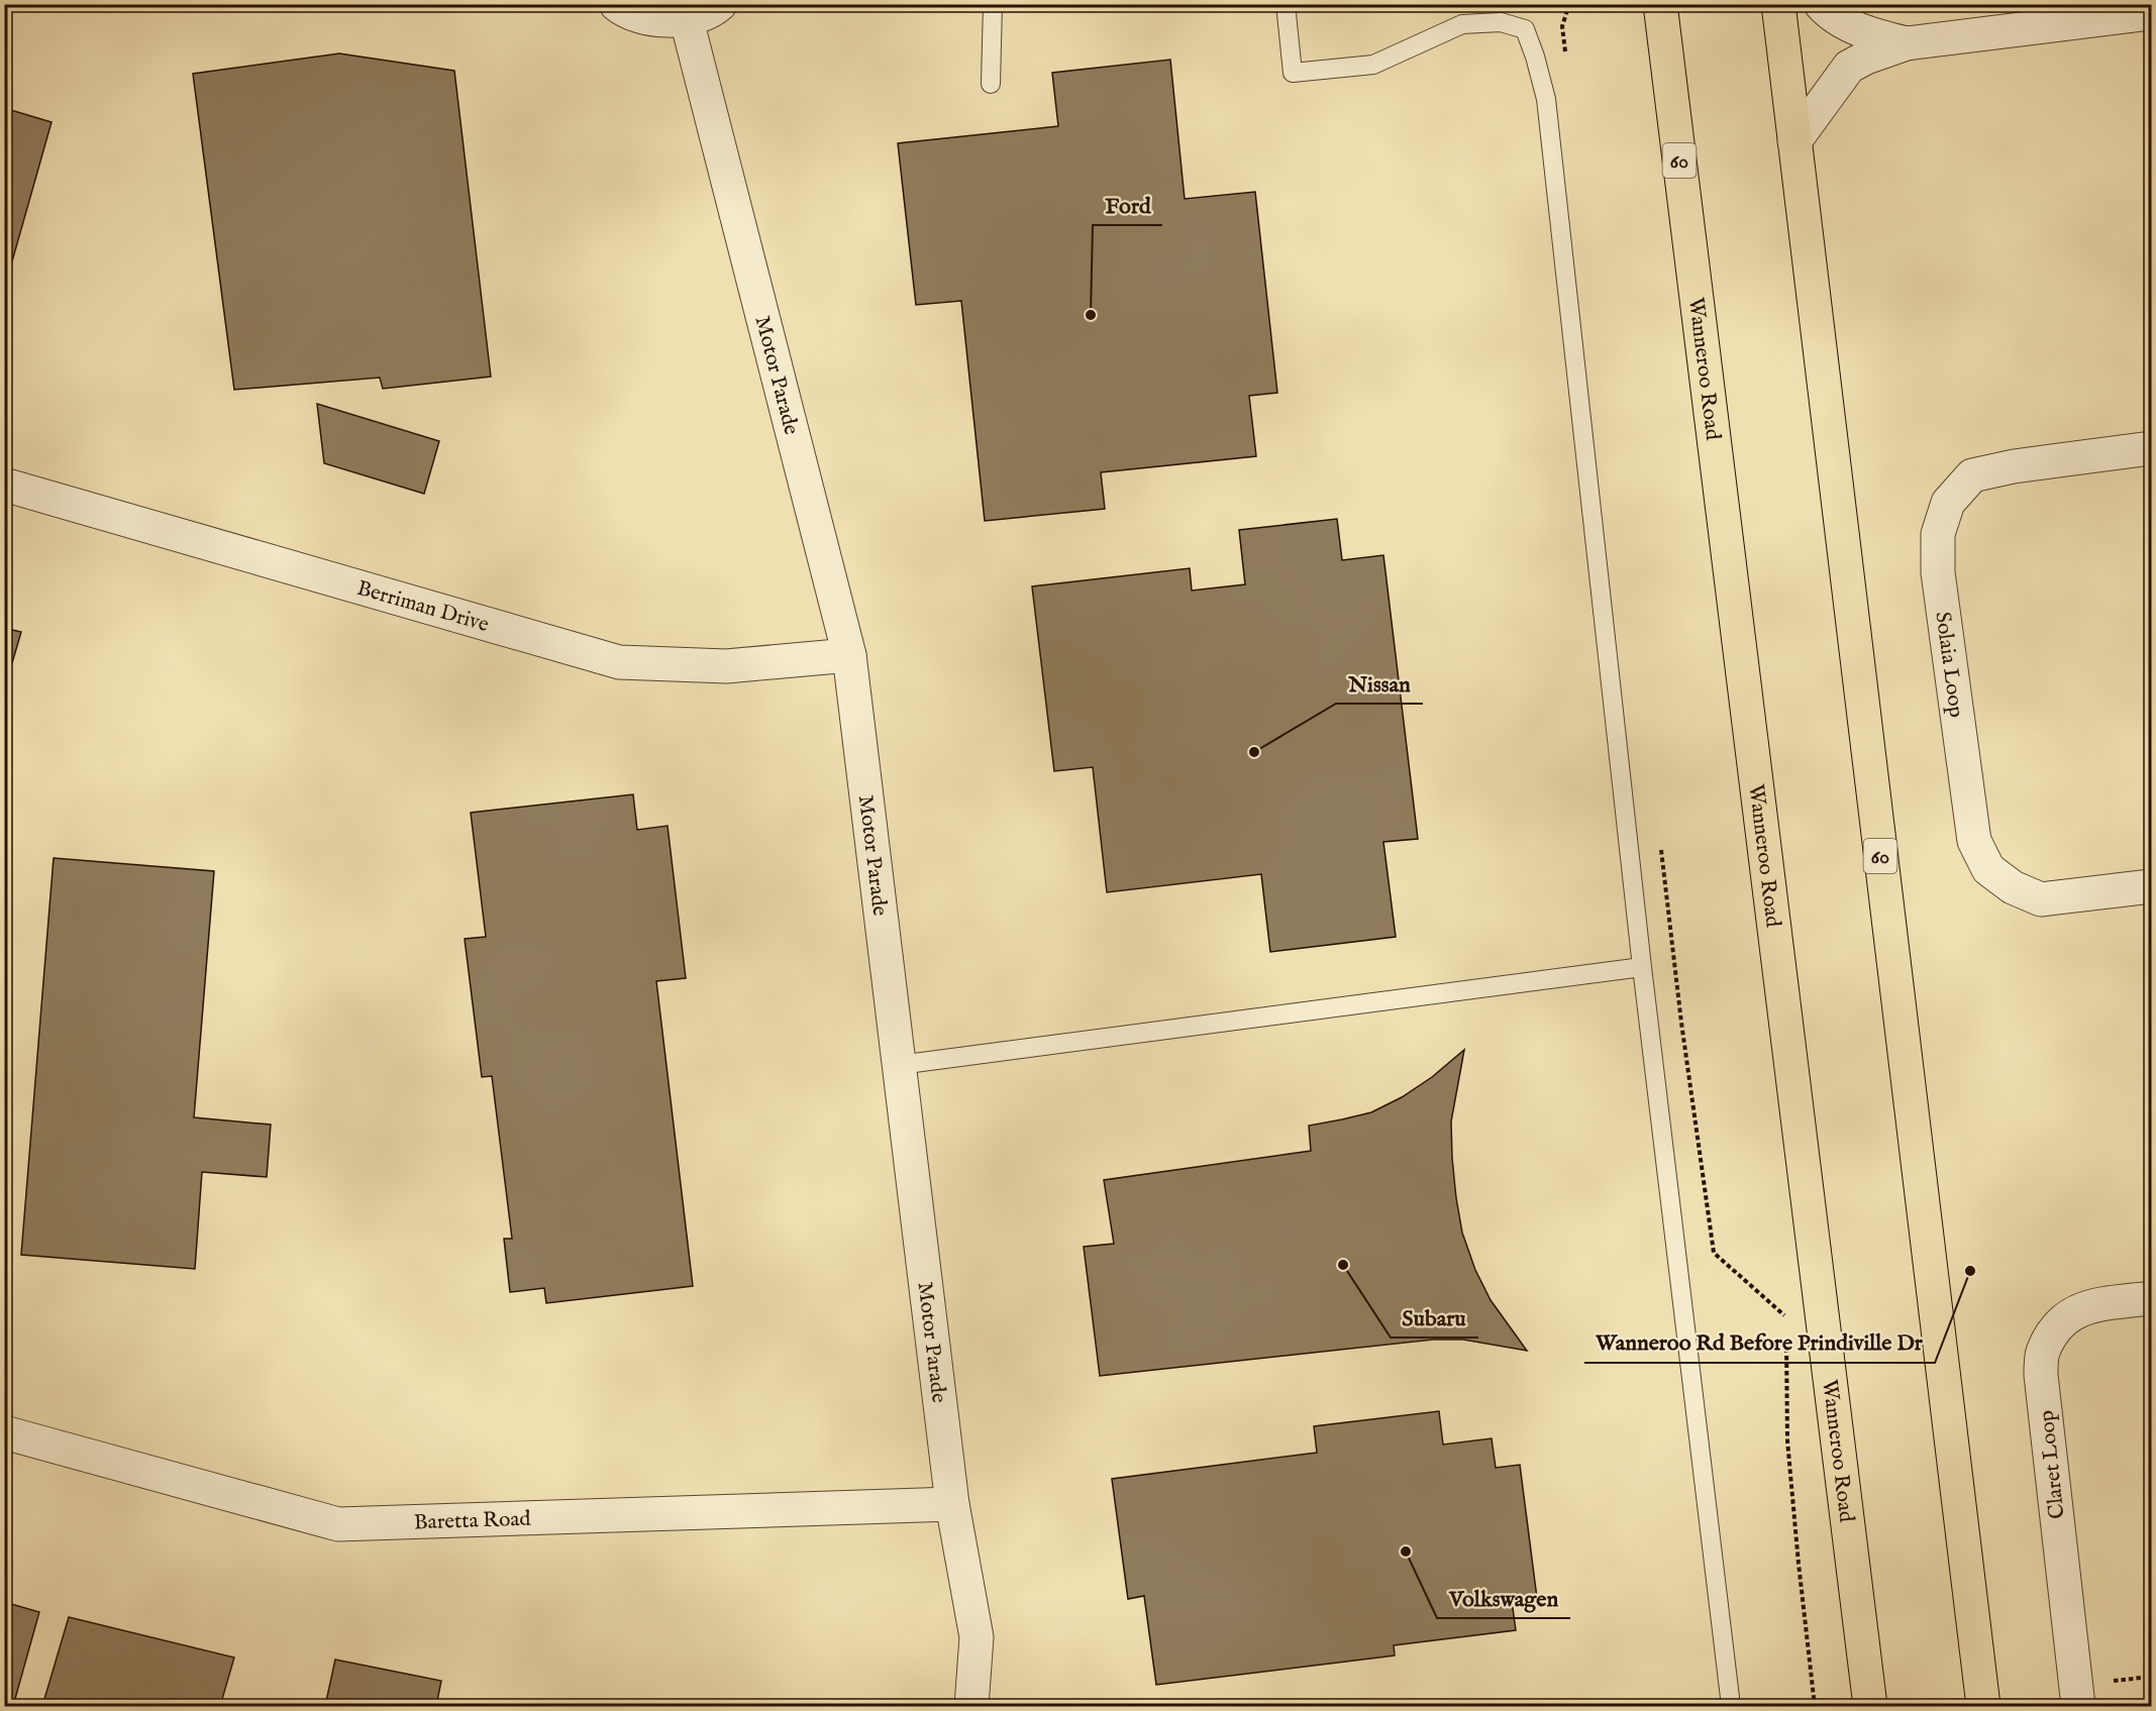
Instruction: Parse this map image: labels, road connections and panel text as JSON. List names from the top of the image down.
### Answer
{
  "streets": {
    "highway": ["60", "Wanneroo Road"],
    "street": [
      "Motor Parade",
      "Berriman Drive",
      "Solaia Loop",
      "Claret Loop",
      "Baretta Road"
    ]
  },
  "crossings": [
    ["Motor Parade", "Berriman Drive"],
    ["Motor Parade", "Baretta Road"]
  ],
  "places": [
    "Ford",
    "Nissan",
    "Subaru",
    "Wanneroo Rd Before Prindiville Dr",
    "Volkswagen"
  ]
}
